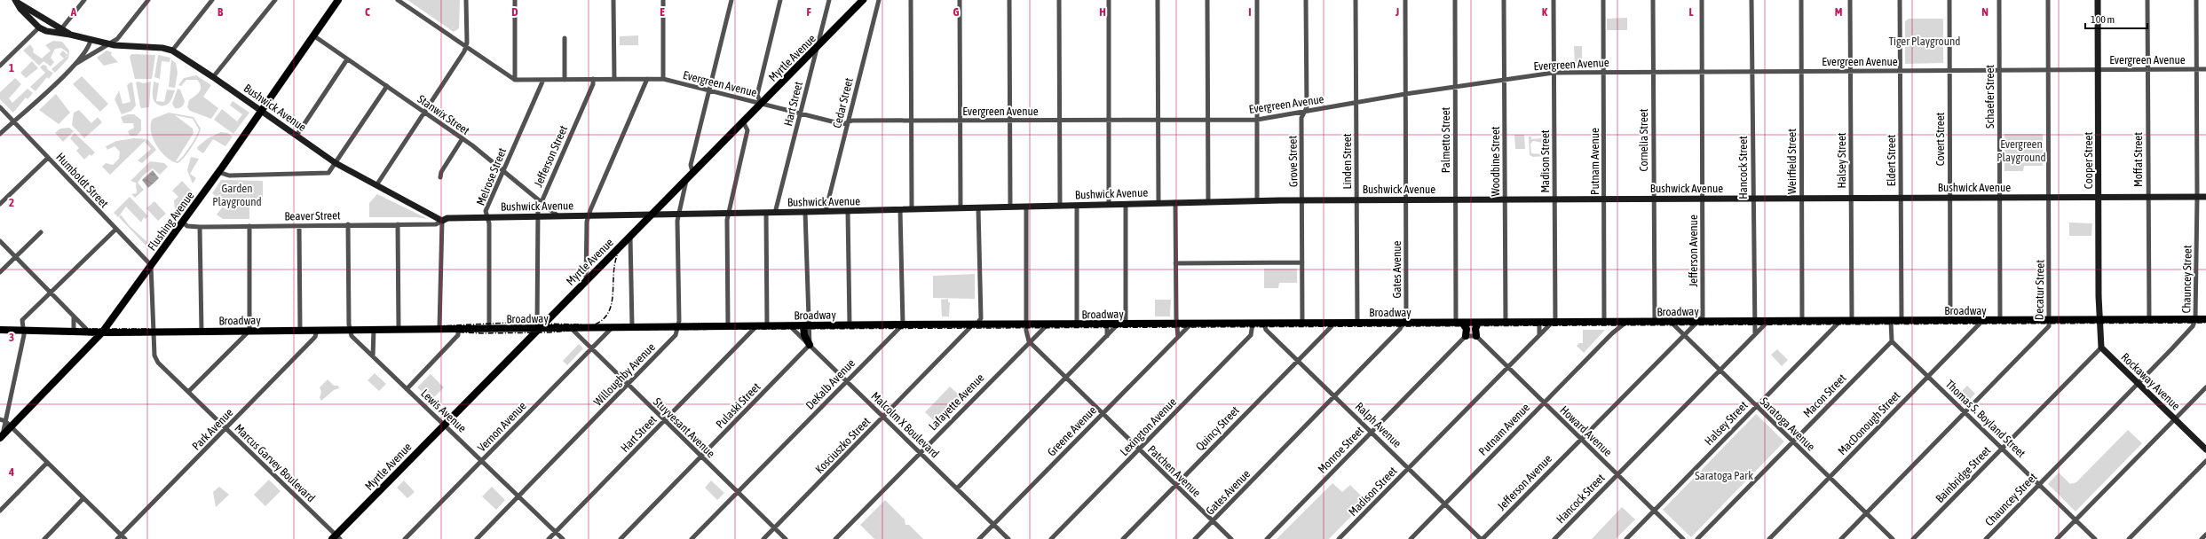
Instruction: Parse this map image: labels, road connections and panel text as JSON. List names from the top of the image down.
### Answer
{
  "streets": {
    "main road": [
      "Myrtle Avenue",
      "Bushwick Avenue",
      "Cooper Street",
      "Flushing Avenue",
      "Broadway",
      "Rockaway Avenue"
    ],
    "street": [
      "Evergreen Avenue",
      "Schaefer Street",
      "Cedar Street",
      "Hart Street",
      "Stanwix Street",
      "Covert Street",
      "Palmetto Street",
      "Cornelia Street",
      "Jefferson Street",
      "Moffat Street",
      "Halsey Street",
      "Eldert Street",
      "Grove Street",
      "Linden Street",
      "Woodbine Street",
      "Madison Street",
      "Putnam Avenue",
      "Weirfield Street",
      "Hancock Street",
      "Melrose Street",
      "Humboldt Street",
      "Beaver Street",
      "Jefferson Avenue",
      "Gates Avenue",
      "Chauncey Street",
      "Decatur Street",
      "Willoughby Avenue",
      "DeKalb Avenue",
      "Macon Street",
      "Lafayette Avenue",
      "Pulaski Street",
      "Lewis Avenue",
      "Thomas S. Boyland Street",
      "MacDonough Street",
      "Saratoga Avenue",
      "Malcolm X Boulevard",
      "Ralph Avenue",
      "Vernon Avenue",
      "Lexington Avenue",
      "Stuyvesant Avenue",
      "Quincy Street",
      "Park Avenue",
      "Greene Avenue",
      "Howard Avenue",
      "Kosciuszko Street",
      "Monroe Street",
      "Marcus Garvey Boulevard",
      "Patchen Avenue",
      "Bainbridge Street"
    ]
  },
  "crossings": [
    ["Myrtle Avenue", "Evergreen Avenue"],
    ["Myrtle Avenue", "Hart Street"],
    ["Myrtle Avenue", "Bushwick Avenue"],
    ["Myrtle Avenue", "Jefferson Street"],
    ["Myrtle Avenue", "Broadway"],
    ["Myrtle Avenue", "Willoughby Avenue"],
    ["Myrtle Avenue", "Lewis Avenue"],
    ["Myrtle Avenue", "Marcus Garvey Boulevard"],
    ["Evergreen Avenue", "Schaefer Street"],
    ["Evergreen Avenue", "Cedar Street"],
    ["Evergreen Avenue", "Hart Street"],
    ["Evergreen Avenue", "Covert Street"],
    ["Evergreen Avenue", "Palmetto Street"],
    ["Evergreen Avenue", "Cornelia Street"],
    ["Evergreen Avenue", "Jefferson Street"],
    ["Evergreen Avenue", "Moffat Street"],
    ["Evergreen Avenue", "Halsey Street"],
    ["Evergreen Avenue", "Eldert Street"],
    ["Evergreen Avenue", "Cooper Street"],
    ["Evergreen Avenue", "Grove Street"],
    ["Evergreen Avenue", "Linden Street"],
    ["Evergreen Avenue", "Woodbine Street"],
    ["Evergreen Avenue", "Madison Street"],
    ["Evergreen Avenue", "Putnam Avenue"],
    ["Evergreen Avenue", "Weirfield Street"],
    ["Evergreen Avenue", "Hancock Street"],
    ["Evergreen Avenue", "Melrose Street"],
    ["Evergreen Avenue", "Jefferson Avenue"],
    ["Evergreen Avenue", "Gates Avenue"],
    ["Evergreen Avenue", "Chauncey Street"],
    ["Evergreen Avenue", "Decatur Street"],
    ["Schaefer Street", "Bushwick Avenue"],
    ["Schaefer Street", "Broadway"],
    ["Cedar Street", "Bushwick Avenue"],
    ["Hart Street", "Bushwick Avenue"],
    ["Hart Street", "Broadway"],
    ["Hart Street", "Lewis Avenue"],
    ["Hart Street", "Stuyvesant Avenue"],
    ["Bushwick Avenue", "Stanwix Street"],
    ["Bushwick Avenue", "Covert Street"],
    ["Bushwick Avenue", "Palmetto Street"],
    ["Bushwick Avenue", "Cornelia Street"],
    ["Bushwick Avenue", "Jefferson Street"],
    ["Bushwick Avenue", "Moffat Street"],
    ["Bushwick Avenue", "Halsey Street"],
    ["Bushwick Avenue", "Eldert Street"],
    ["Bushwick Avenue", "Cooper Street"],
    ["Bushwick Avenue", "Grove Street"],
    ["Bushwick Avenue", "Linden Street"],
    ["Bushwick Avenue", "Woodbine Street"],
    ["Bushwick Avenue", "Madison Street"],
    ["Bushwick Avenue", "Putnam Avenue"],
    ["Bushwick Avenue", "Weirfield Street"],
    ["Bushwick Avenue", "Hancock Street"],
    ["Bushwick Avenue", "Melrose Street"],
    ["Bushwick Avenue", "Beaver Street"],
    ["Bushwick Avenue", "Flushing Avenue"],
    ["Bushwick Avenue", "Jefferson Avenue"],
    ["Bushwick Avenue", "Gates Avenue"],
    ["Bushwick Avenue", "Chauncey Street"],
    ["Bushwick Avenue", "Decatur Street"],
    ["Bushwick Avenue", "Willoughby Avenue"],
    ["Bushwick Avenue", "Kosciuszko Street"],
    ["Stanwix Street", "Jefferson Street"],
    ["Stanwix Street", "Melrose Street"],
    ["Stanwix Street", "Flushing Avenue"],
    ["Covert Street", "Broadway"],
    ["Palmetto Street", "Broadway"],
    ["Cornelia Street", "Broadway"],
    ["Jefferson Street", "Broadway"],
    ["Moffat Street", "Broadway"],
    ["Halsey Street", "Broadway"],
    ["Halsey Street", "Saratoga Avenue"],
    ["Halsey Street", "Howard Avenue"],
    ["Eldert Street", "Broadway"],
    ["Cooper Street", "Broadway"],
    ["Grove Street", "Broadway"],
    ["Linden Street", "Broadway"],
    ["Woodbine Street", "Broadway"],
    ["Madison Street", "Broadway"],
    ["Madison Street", "Ralph Avenue"],
    ["Madison Street", "Howard Avenue"],
    ["Putnam Avenue", "Broadway"],
    ["Putnam Avenue", "Ralph Avenue"],
    ["Putnam Avenue", "Howard Avenue"],
    ["Weirfield Street", "Broadway"],
    ["Hancock Street", "Broadway"],
    ["Hancock Street", "Saratoga Avenue"],
    ["Hancock Street", "Howard Avenue"],
    ["Melrose Street", "Broadway"],
    ["Humboldt Street", "Flushing Avenue"],
    ["Humboldt Street", "Marcus Garvey Boulevard"],
    ["Beaver Street", "Flushing Avenue"],
    ["Flushing Avenue", "Broadway"],
    ["Flushing Avenue", "Marcus Garvey Boulevard"],
    ["Jefferson Avenue", "Broadway"],
    ["Jefferson Avenue", "Saratoga Avenue"],
    ["Jefferson Avenue", "Ralph Avenue"],
    ["Jefferson Avenue", "Howard Avenue"],
    ["Gates Avenue", "Broadway"],
    ["Gates Avenue", "Ralph Avenue"],
    ["Gates Avenue", "Patchen Avenue"],
    ["Chauncey Street", "Broadway"],
    ["Chauncey Street", "Rockaway Avenue"],
    ["Chauncey Street", "Thomas S. Boyland Street"],
    ["Decatur Street", "Broadway"],
    ["Decatur Street", "Thomas S. Boyland Street"],
    ["Decatur Street", "Saratoga Avenue"],
    ["Broadway", "Willoughby Avenue"],
    ["Broadway", "DeKalb Avenue"],
    ["Broadway", "Lafayette Avenue"],
    ["Broadway", "Lewis Avenue"],
    ["Broadway", "MacDonough Street"],
    ["Broadway", "Saratoga Avenue"],
    ["Broadway", "Malcolm X Boulevard"],
    ["Broadway", "Ralph Avenue"],
    ["Broadway", "Vernon Avenue"],
    ["Broadway", "Lexington Avenue"],
    ["Broadway", "Stuyvesant Avenue"],
    ["Broadway", "Quincy Street"],
    ["Broadway", "Park Avenue"],
    ["Broadway", "Greene Avenue"],
    ["Broadway", "Kosciuszko Street"],
    ["Broadway", "Marcus Garvey Boulevard"],
    ["Willoughby Avenue", "Lewis Avenue"],
    ["Willoughby Avenue", "Stuyvesant Avenue"],
    ["Rockaway Avenue", "Bainbridge Street"],
    ["DeKalb Avenue", "Malcolm X Boulevard"],
    ["DeKalb Avenue", "Stuyvesant Avenue"],
    ["Macon Street", "Thomas S. Boyland Street"],
    ["Macon Street", "Saratoga Avenue"],
    ["Lafayette Avenue", "Malcolm X Boulevard"],
    ["Lafayette Avenue", "Patchen Avenue"],
    ["Pulaski Street", "Malcolm X Boulevard"],
    ["Pulaski Street", "Stuyvesant Avenue"],
    ["Lewis Avenue", "Vernon Avenue"],
    ["Thomas S. Boyland Street", "MacDonough Street"],
    ["Thomas S. Boyland Street", "Bainbridge Street"],
    ["MacDonough Street", "Saratoga Avenue"],
    ["Malcolm X Boulevard", "Greene Avenue"],
    ["Malcolm X Boulevard", "Kosciuszko Street"],
    ["Ralph Avenue", "Quincy Street"],
    ["Ralph Avenue", "Monroe Street"],
    ["Vernon Avenue", "Stuyvesant Avenue"],
    ["Lexington Avenue", "Patchen Avenue"],
    ["Stuyvesant Avenue", "Kosciuszko Street"],
    ["Quincy Street", "Patchen Avenue"],
    ["Park Avenue", "Marcus Garvey Boulevard"],
    ["Greene Avenue", "Patchen Avenue"]
  ],
  "parks": [
    "Tiger Playground",
    "Evergreen Playground",
    "Garden Playground",
    "Saratoga Park"
  ],
  "scale_bar": "100 m",
  "grid": {
    "columns": [
      "A",
      "B",
      "C",
      "D",
      "E",
      "F",
      "G",
      "H",
      "I",
      "J",
      "K",
      "L",
      "M",
      "N"
    ],
    "rows": [
      "1",
      "2",
      "3",
      "4"
    ]
  }
}
